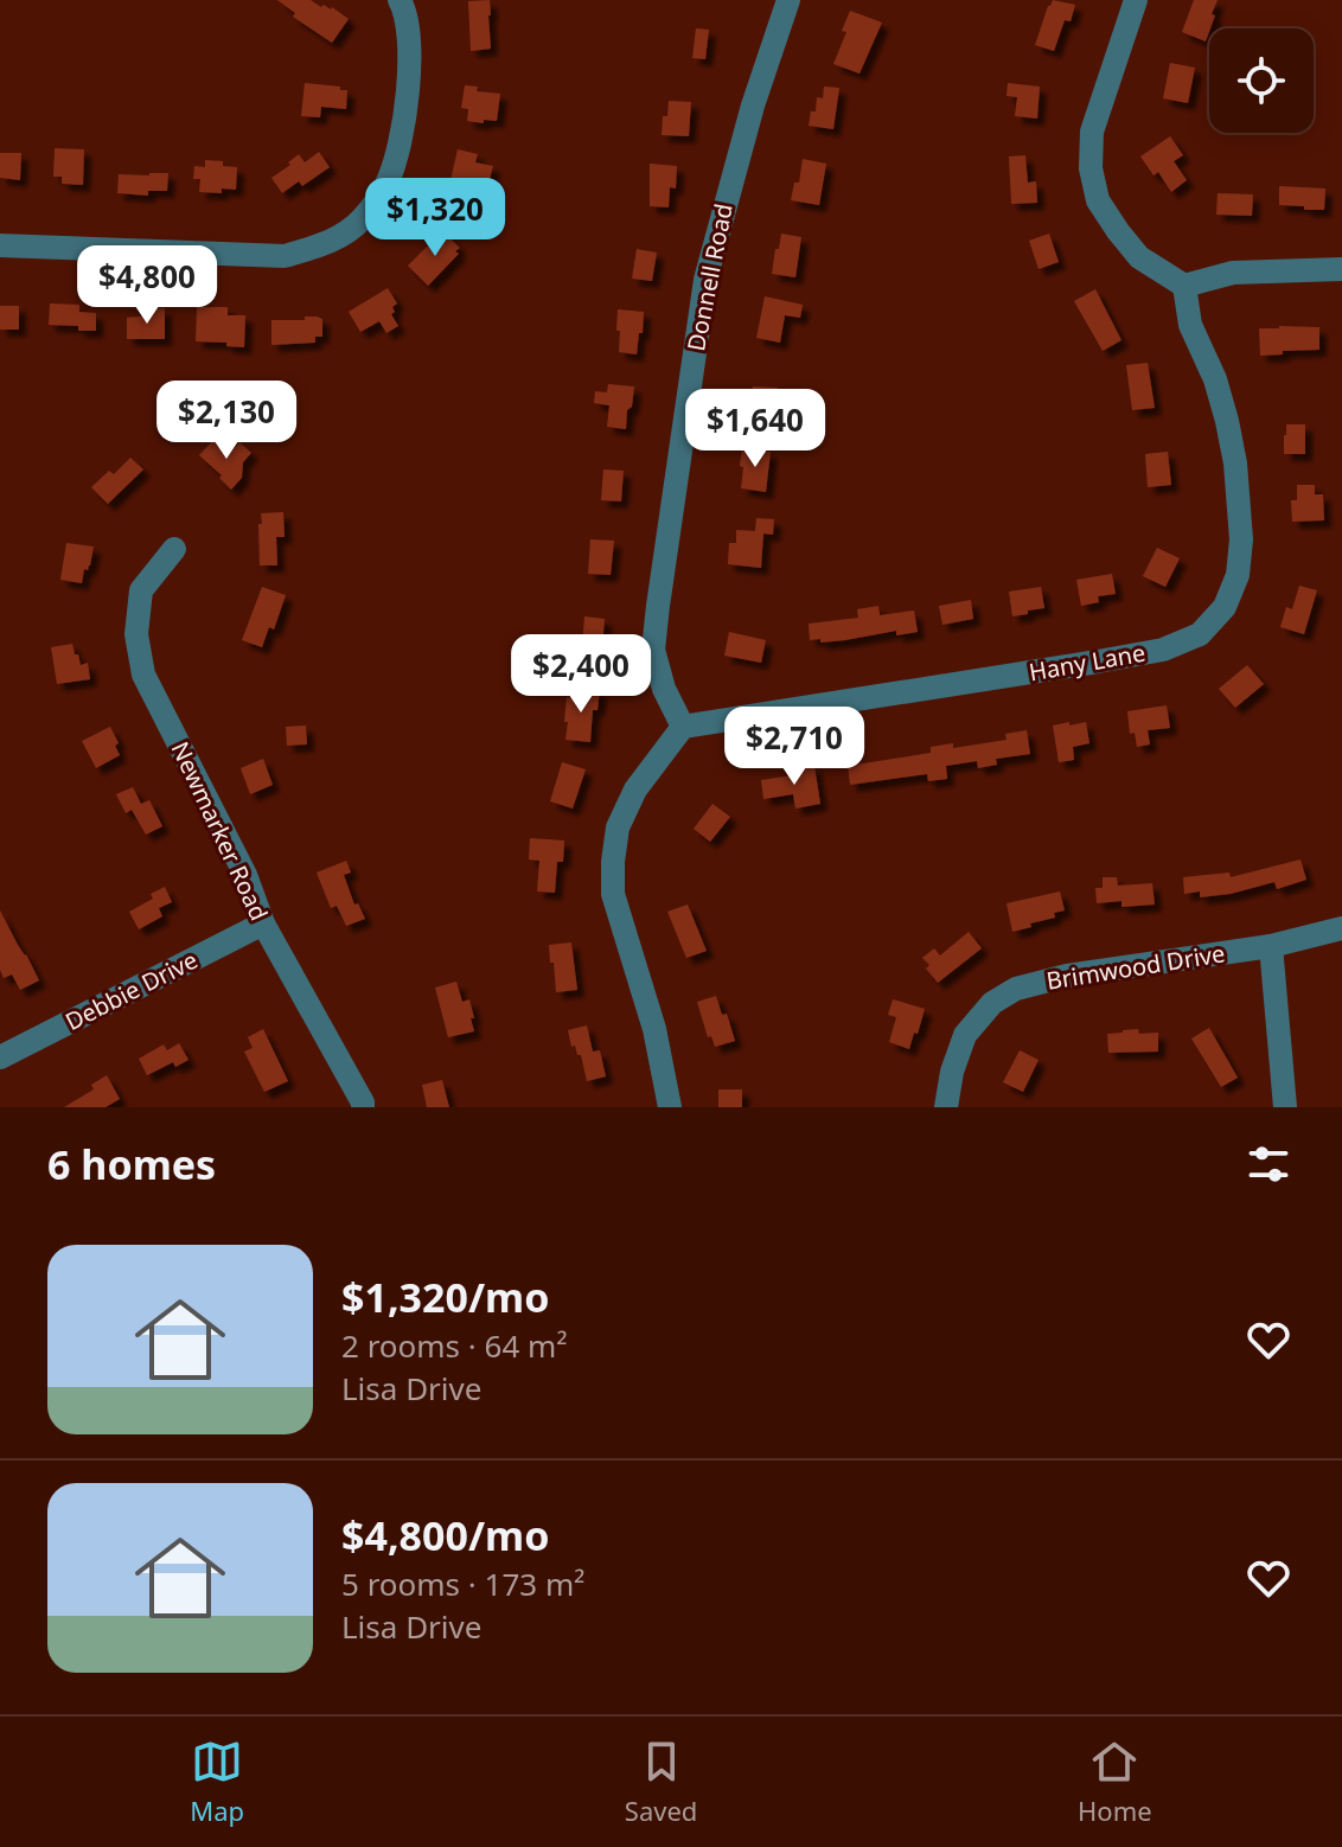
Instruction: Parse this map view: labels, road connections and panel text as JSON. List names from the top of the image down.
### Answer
{
  "streets": {
    "street": [
      "Donnell Road",
      "Hany Lane",
      "Newmarker Road",
      "Brimwood Drive",
      "Debbie Drive"
    ]
  },
  "crossings": [
    ["Donnell Road", "Hany Lane"],
    ["Newmarker Road", "Debbie Drive"]
  ],
  "page": {
    "price": [
      "$1,320",
      "$4,800",
      "$2,130",
      "$1,640",
      "$2,400",
      "$2,710"
    ],
    "heading": "6 homes",
    "list": [
      {
        "name": "$1,320/mo",
        "note": "2 rooms · 64 m² · Lisa Drive"
      },
      {
        "name": "$4,800/mo",
        "note": "5 rooms · 173 m² · Lisa Drive"
      }
    ],
    "tabs": ["Map", "Saved", "Home"]
  }
}
